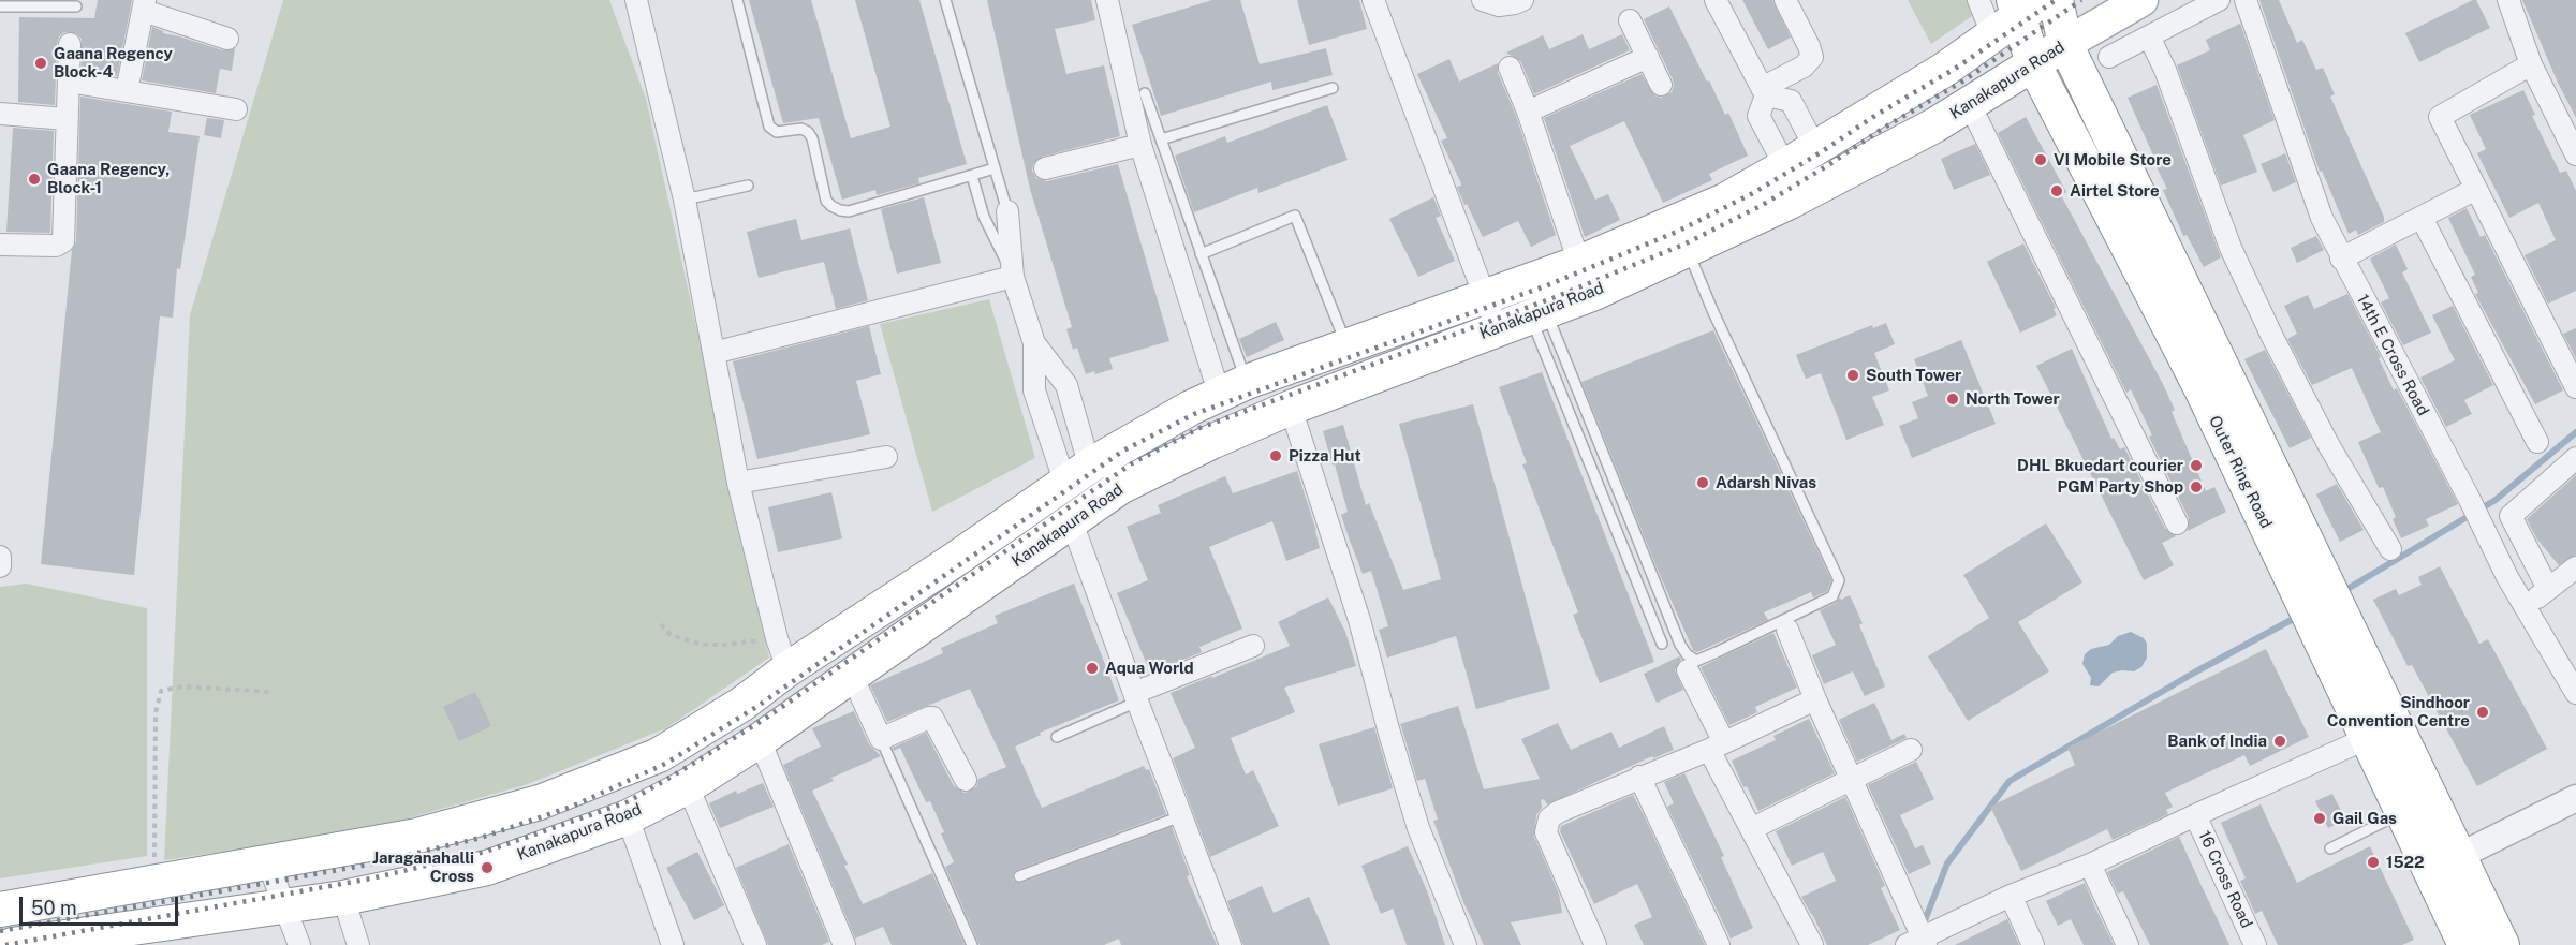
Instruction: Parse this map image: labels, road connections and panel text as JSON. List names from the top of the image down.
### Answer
{
  "streets": {
    "highway": ["Kanakapura Road", "Outer Ring Road"],
    "street": ["14th E Cross Road", "16 Cross Road"]
  },
  "crossings": [
    ["Kanakapura Road", "Outer Ring Road"]
  ],
  "places": [
    "Gaana Regency Block-4",
    "VI Mobile Store",
    "Gaana Regency, Block-1",
    "Airtel Store",
    "South Tower",
    "North Tower",
    "Pizza Hut",
    "DHL Bkuedart courier",
    "Adarsh Nivas",
    "PGM Party Shop",
    "Aqua World",
    "Sindhoor Convention Centre",
    "Bank of India",
    "Gail Gas",
    "1522",
    "Jaraganahalli Cross"
  ],
  "scale_bar": "50 m"
}
